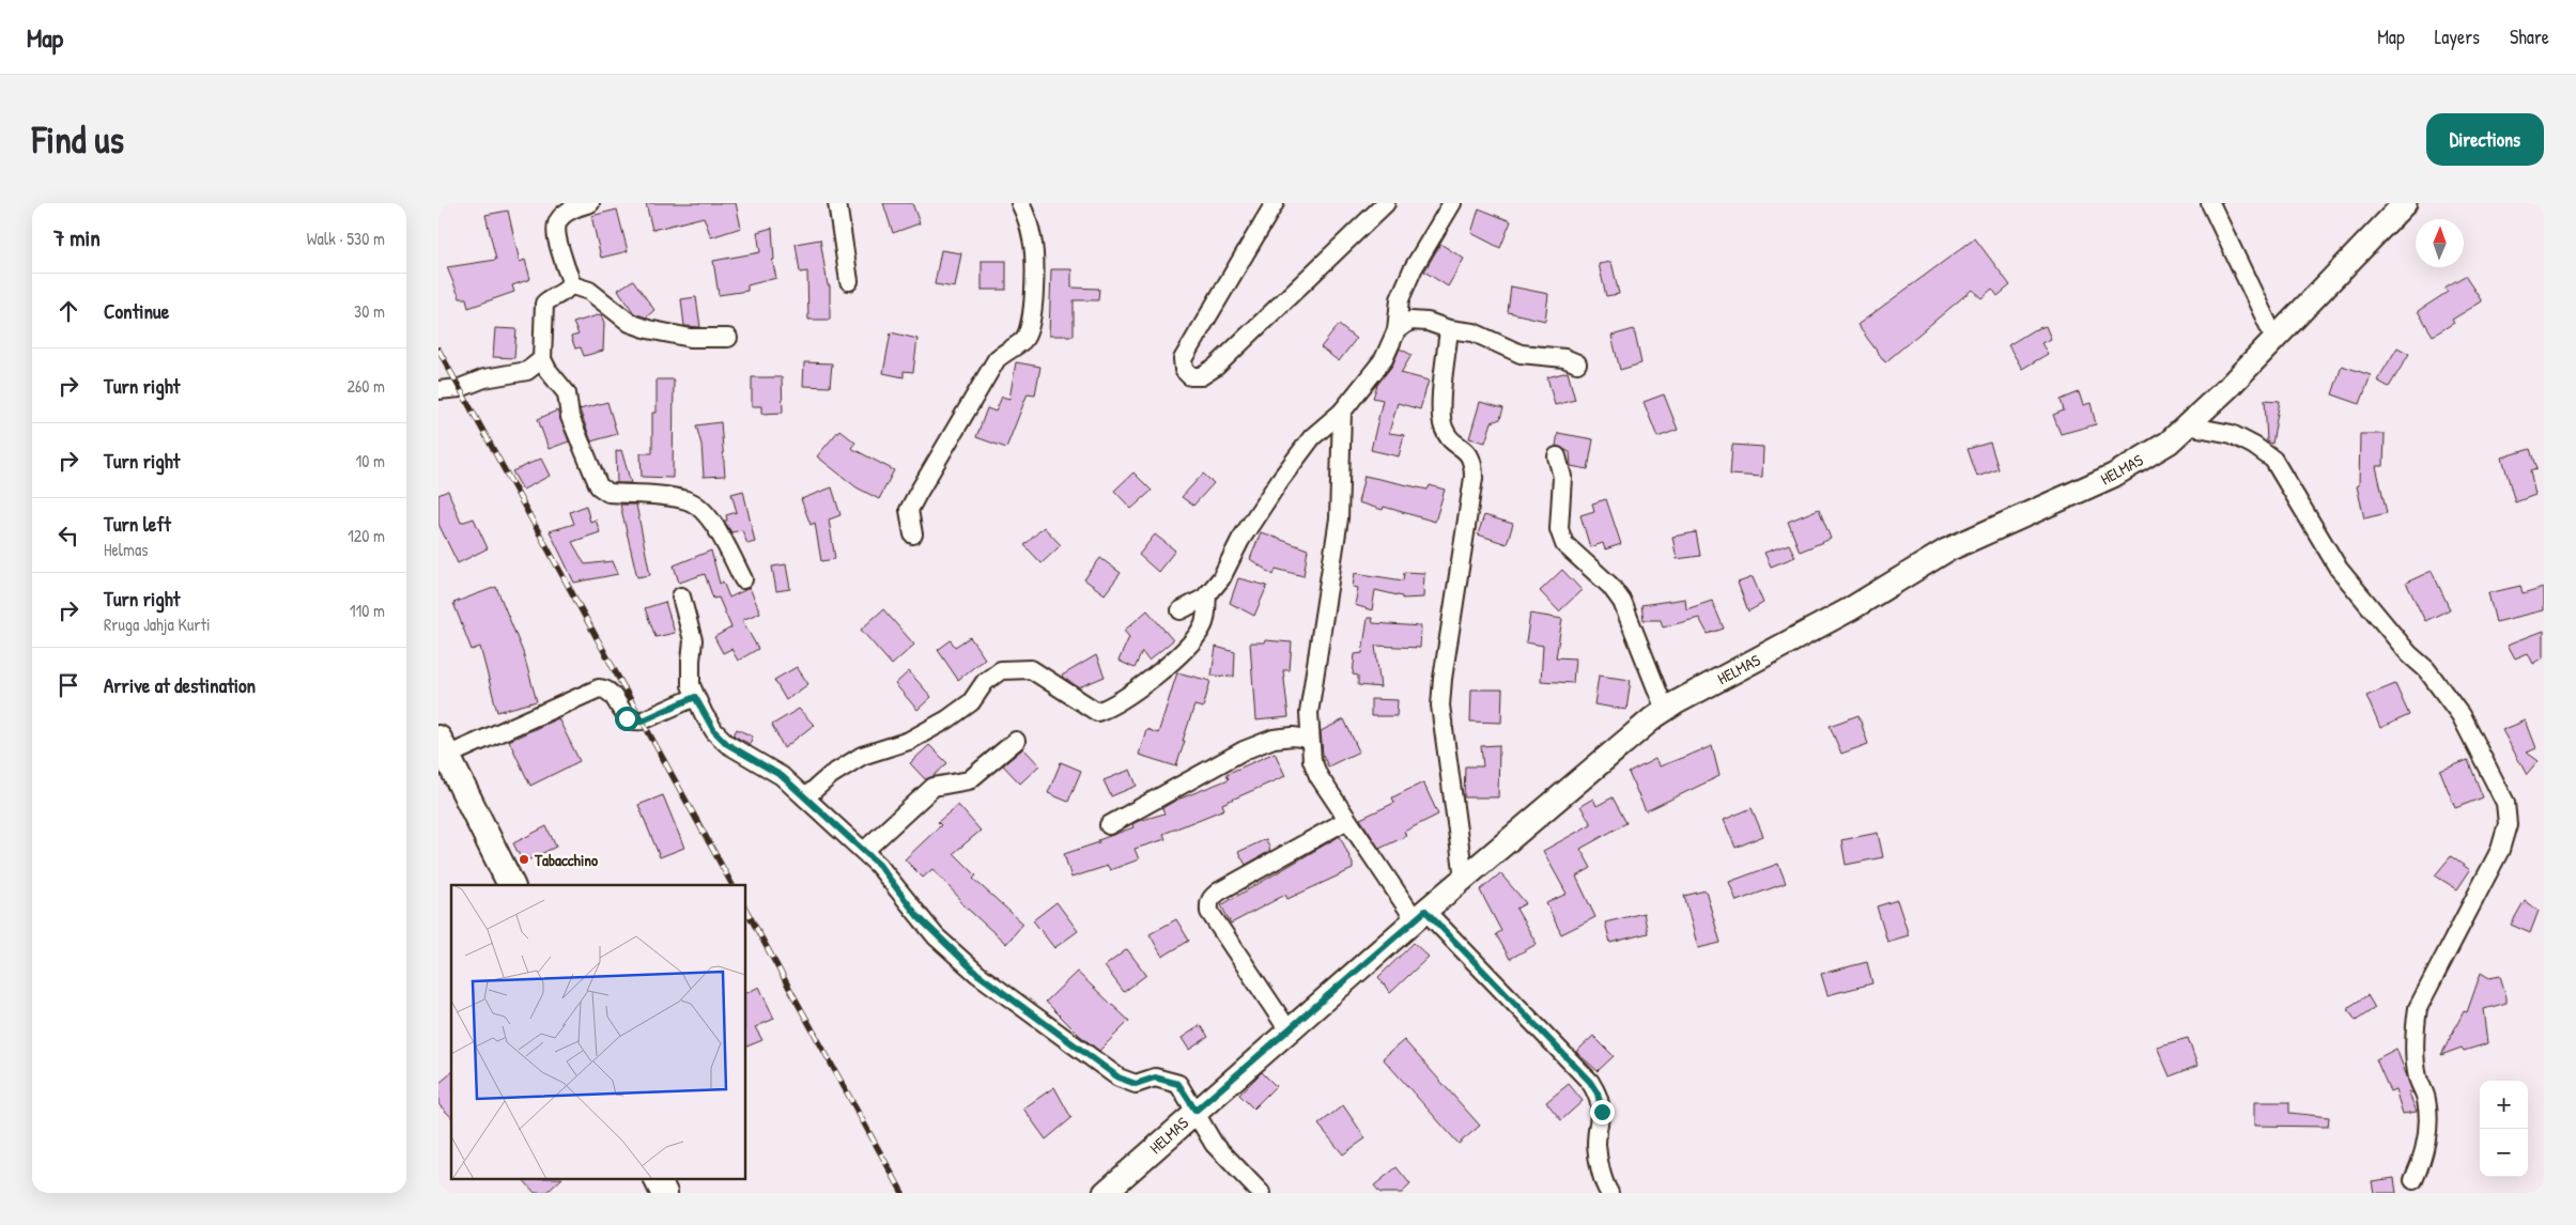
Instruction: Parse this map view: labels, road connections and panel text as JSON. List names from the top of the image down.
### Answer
{
  "streets": {
    "street": ["HELMAS"]
  },
  "places": ["Tabacchino"],
  "north": "top",
  "page": {
    "header": "Map",
    "nav": ["Map", "Layers", "Share"],
    "buttons": "Directions",
    "title": "Find us",
    "heading": ["7 min", "Walk · 530 m"],
    "list": [
      ["Continue", "30 m"],
      ["Turn right", "260 m"],
      ["Turn right", "10 m"],
      ["Turn left", "Helmas", "120 m"],
      ["Turn right", "Rruga Jahja Kurti", "110 m"],
      "Arrive at destination"
    ],
    "map_buttons": ["+", "−"]
  }
}
